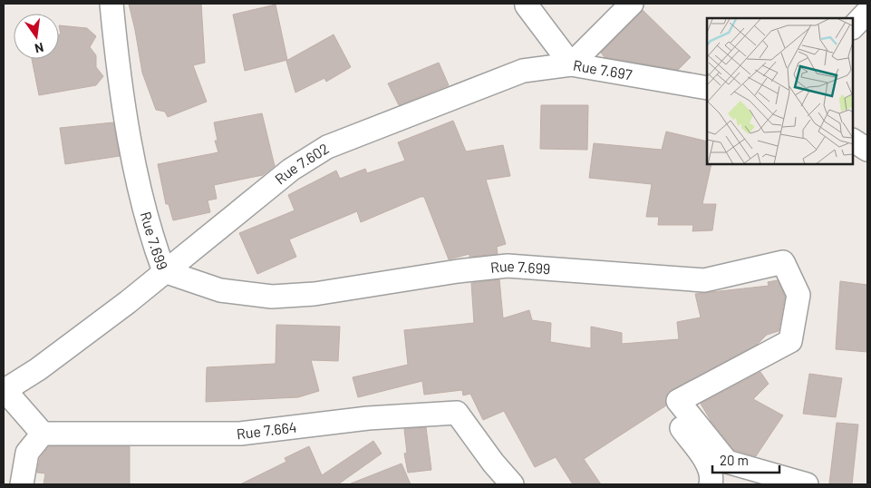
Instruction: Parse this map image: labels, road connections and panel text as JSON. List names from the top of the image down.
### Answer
{
  "streets": {
    "street": [
      "Rue 7.697",
      "Rue 7.602",
      "Rue 7.699",
      "Rue 7.664"
    ]
  },
  "crossings": [
    ["Rue 7.697", "Rue 7.602"],
    ["Rue 7.602", "Rue 7.699"]
  ],
  "scale_bar": "20 m",
  "north": "bottom"
}
